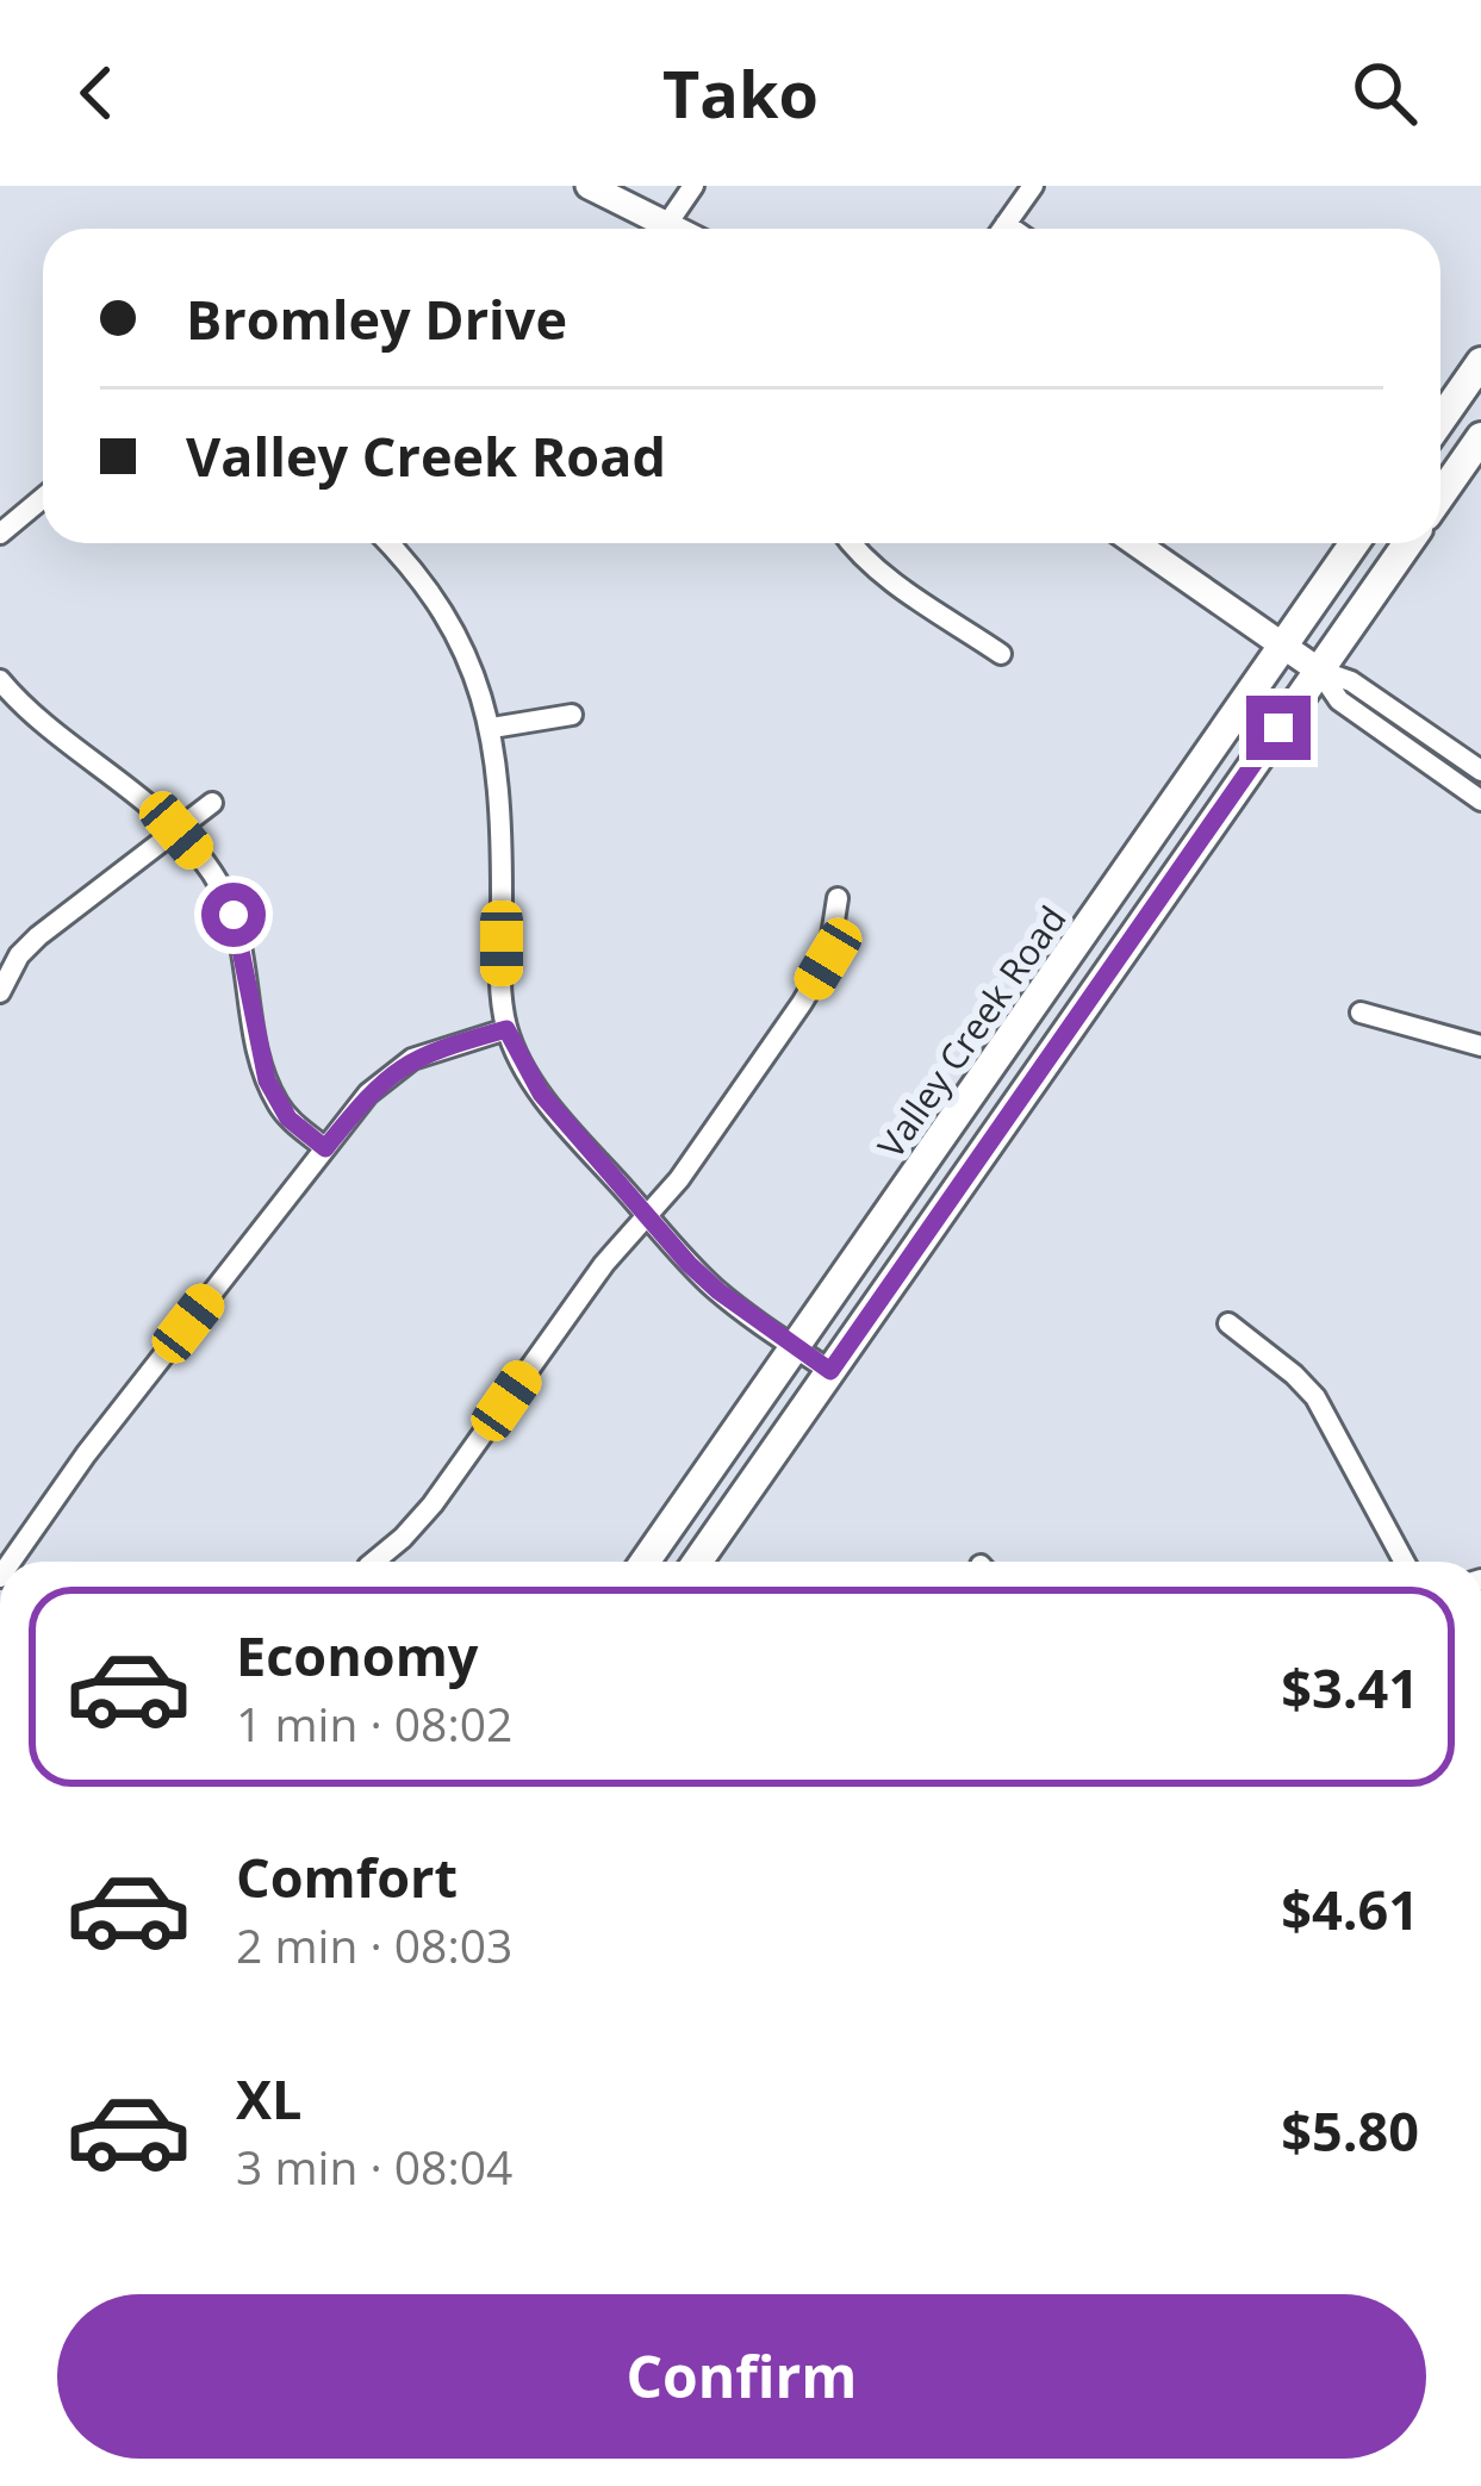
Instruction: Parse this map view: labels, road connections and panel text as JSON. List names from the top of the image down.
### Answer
{
  "streets": {
    "main road": ["Valley Creek Road"]
  },
  "page": {
    "header": "Tako",
    "banner": ["Bromley Drive", "Valley Creek Road"],
    "list": [
      {
        "name": "Economy",
        "note": "1 min · 08:02",
        "value": "$3.41"
      },
      {
        "name": "Comfort",
        "note": "2 min · 08:03",
        "value": "$4.61"
      },
      {
        "name": "XL",
        "note": "3 min · 08:04",
        "value": "$5.80"
      }
    ],
    "buttons": "Confirm"
  }
}
